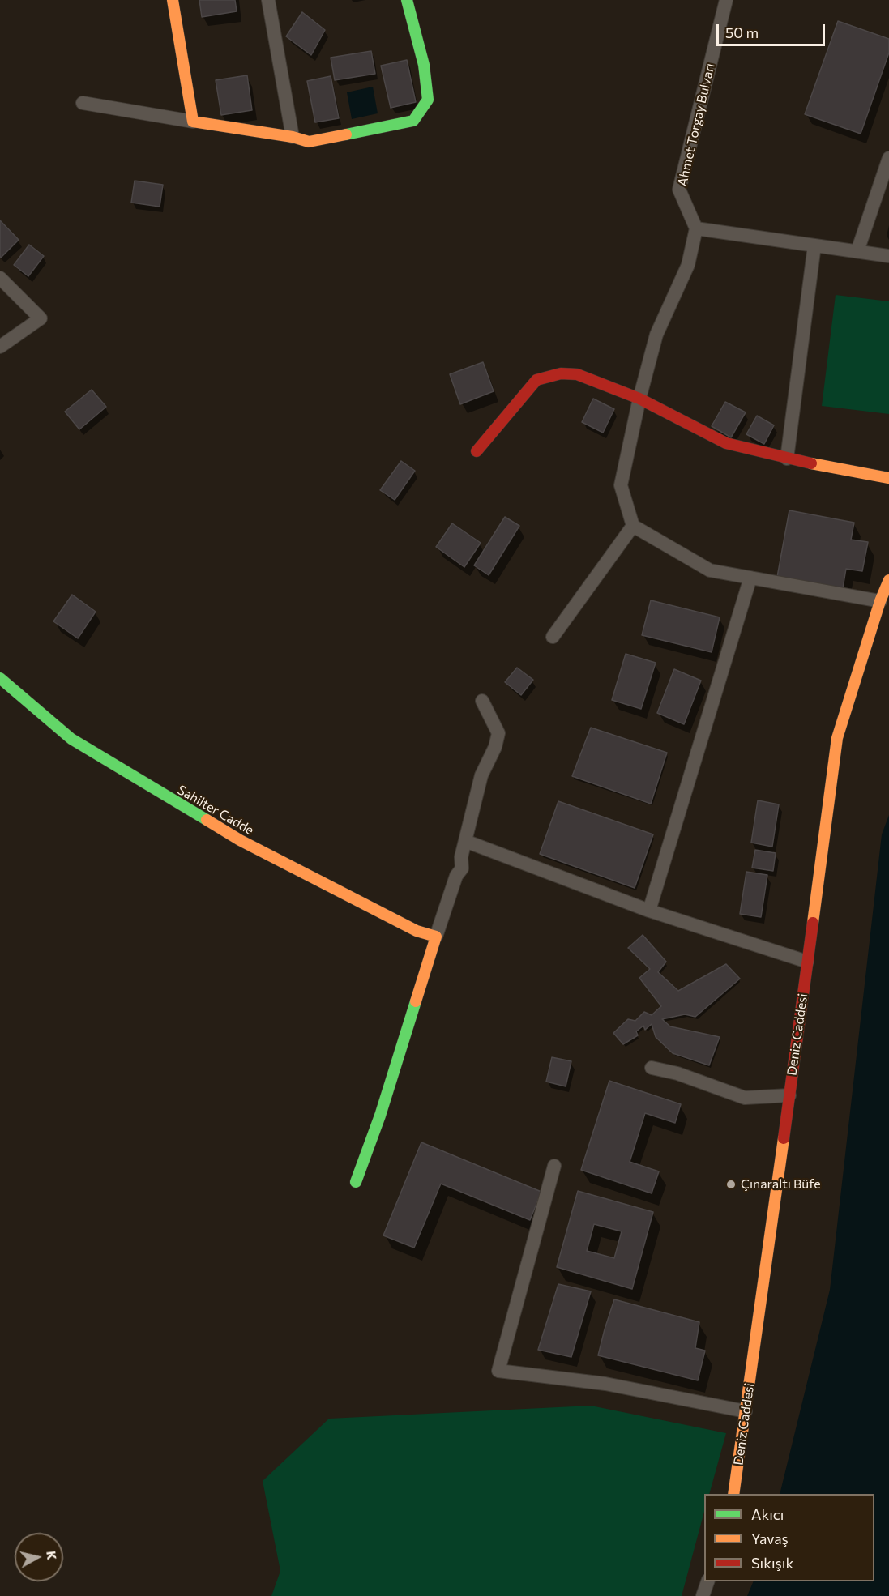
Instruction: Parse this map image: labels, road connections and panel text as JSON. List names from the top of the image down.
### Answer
{
  "streets": {
    "street": ["Ahmet Torgay Bulvarı", "Sahilter Cadde", "Deniz Caddesi"]
  },
  "places": ["Çınaraltı Büfe"],
  "legend": ["Akıcı", "Yavaş", "Sıkışık"],
  "scale_bar": "50 m",
  "north": "right"
}
